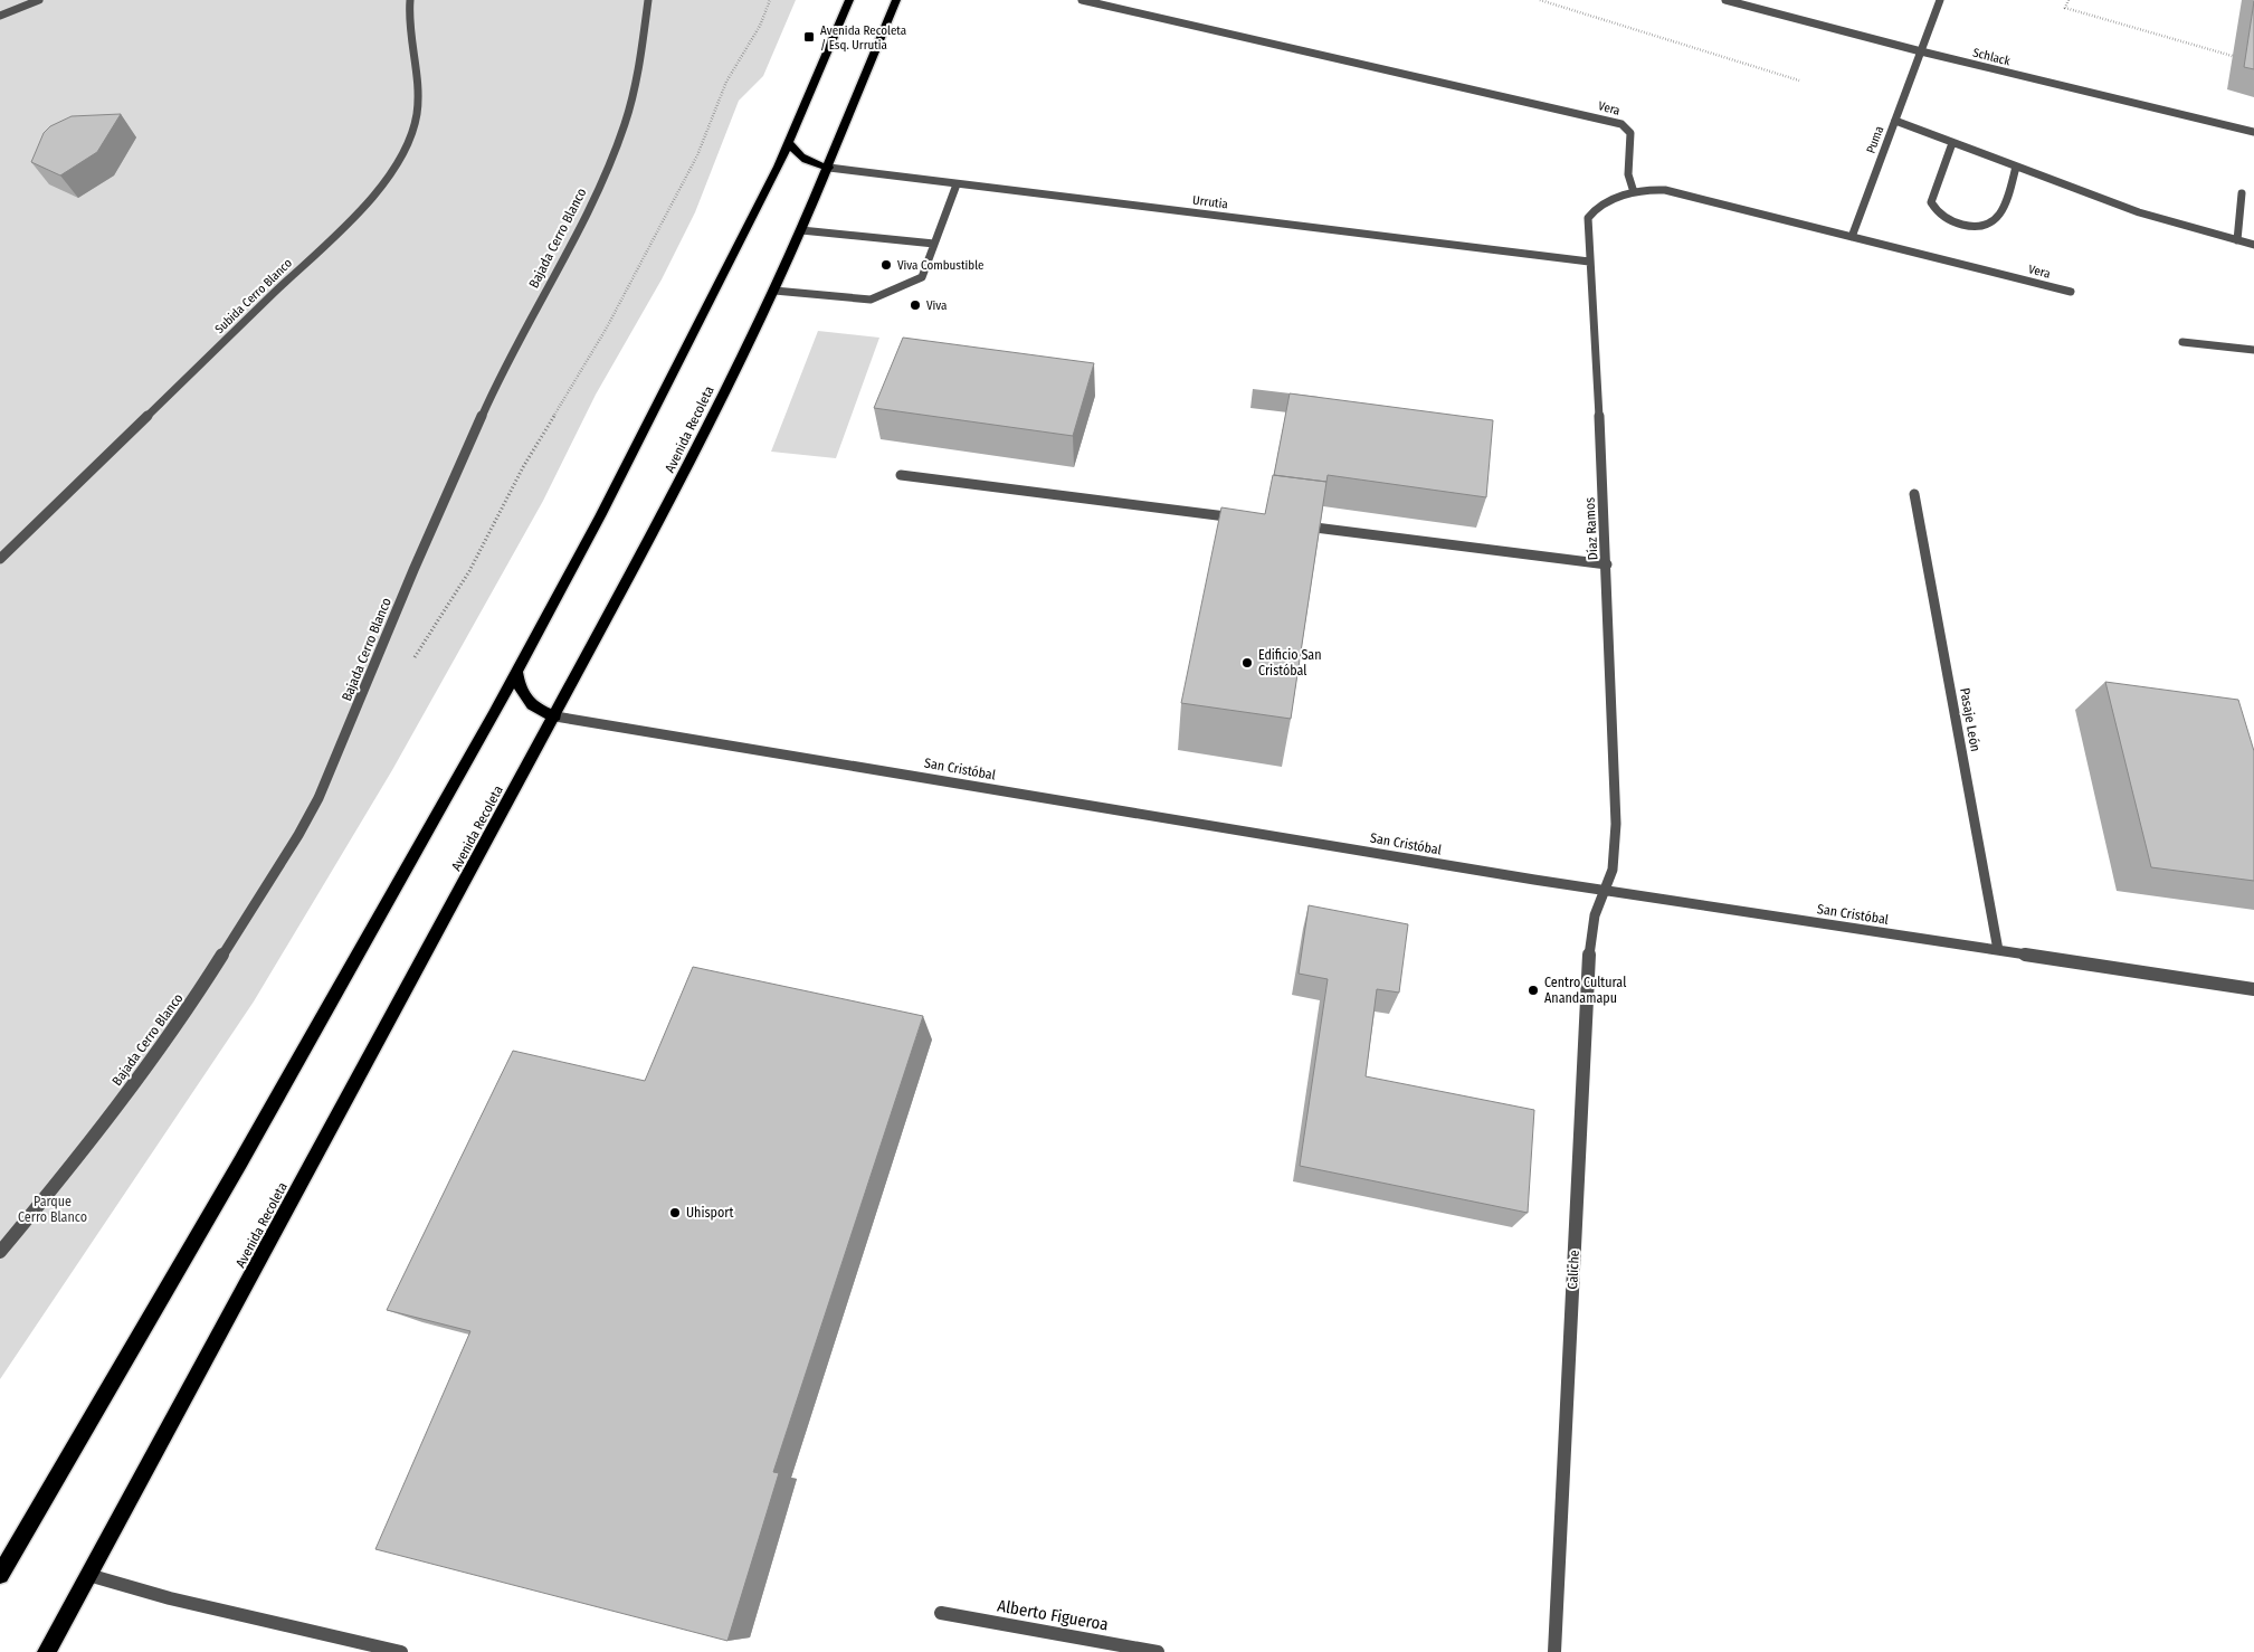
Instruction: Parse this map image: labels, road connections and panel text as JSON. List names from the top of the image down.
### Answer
{
  "streets": {
    "main road": ["Avenida Recoleta"],
    "street": [
      "Schlack",
      "Vera",
      "Puma",
      "Urrutia",
      "Bajada Cerro Blanco",
      "Subida Cerro Blanco",
      "Díaz Ramos",
      "Pasaje León",
      "San Cristóbal",
      "Caliche",
      "Alberto Figueroa"
    ]
  },
  "crossings": [
    ["Schlack", "Puma"],
    ["Vera", "Puma"],
    ["Vera", "Díaz Ramos"],
    ["Urrutia", "Avenida Recoleta"],
    ["Urrutia", "Díaz Ramos"],
    ["Avenida Recoleta", "San Cristóbal"],
    ["Díaz Ramos", "San Cristóbal"],
    ["Díaz Ramos", "Caliche"],
    ["Pasaje León", "San Cristóbal"],
    ["San Cristóbal", "Caliche"]
  ],
  "parks": ["Parque Cerro Blanco"],
  "places": {
    "transit": ["Avenida Recoleta / Esq. Urrutia"],
    "other": [
      "Viva Combustible",
      "Viva",
      "Edificio San Cristóbal",
      "Centro Cultural Anandamapu",
      "Uhisport"
    ]
  }
}
